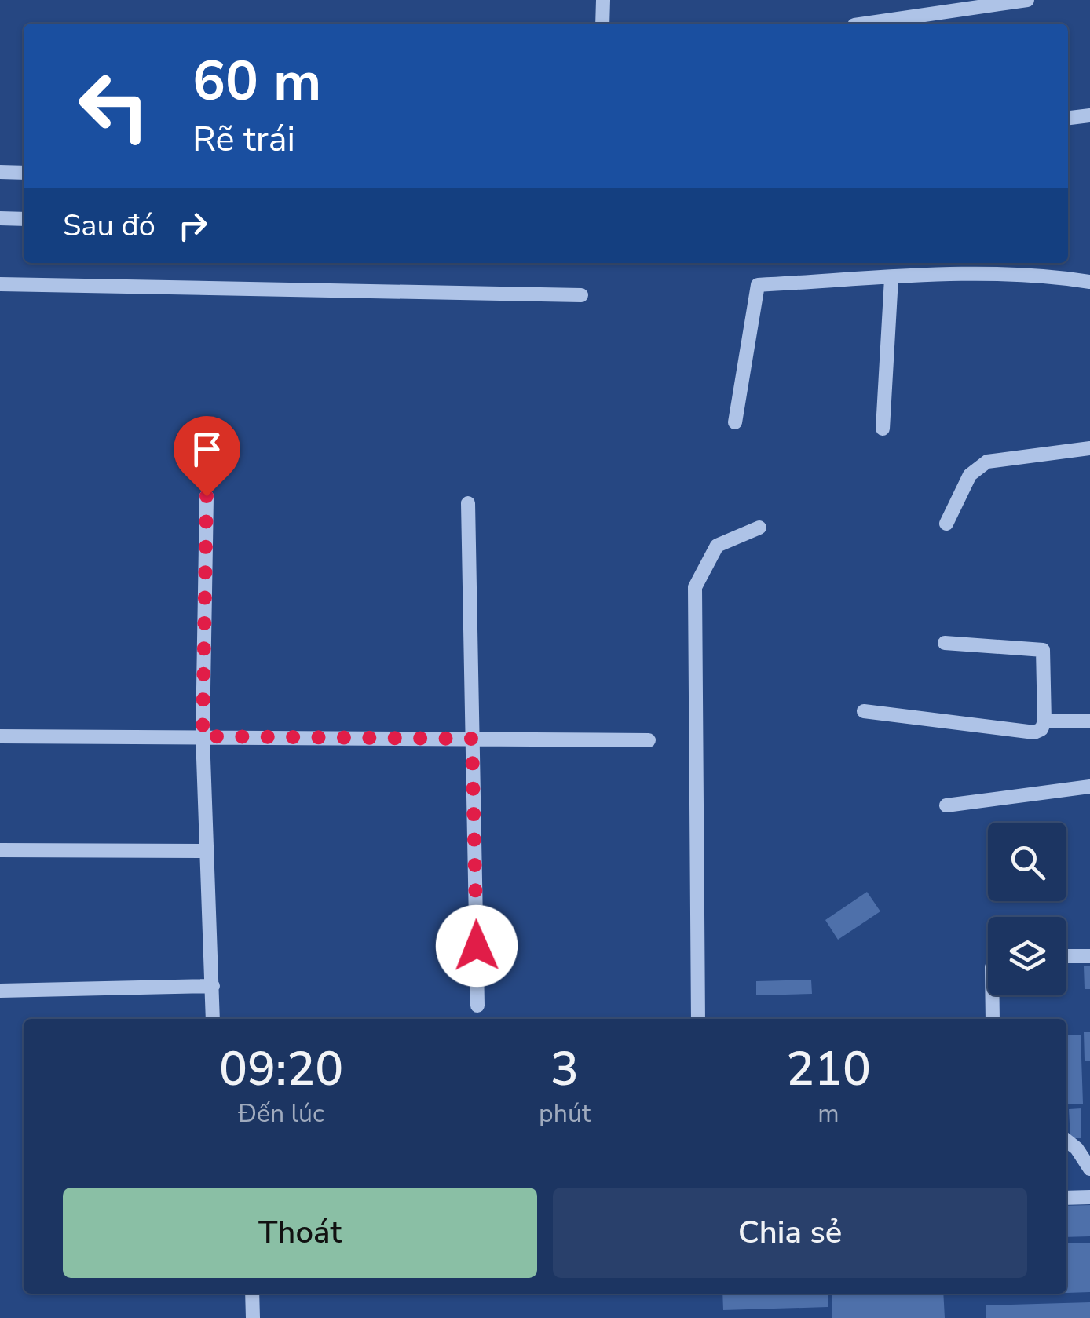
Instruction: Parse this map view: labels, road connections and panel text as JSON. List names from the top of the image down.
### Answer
{
  "page": {
    "turn": ["60 m", "Rẽ trái"],
    "then": "Sau đó",
    "eta": [
      "09:20",
      "Đến lúc",
      "3",
      "phút",
      "210",
      "m"
    ],
    "buttons": ["Thoát", "Chia sẻ"]
  }
}
